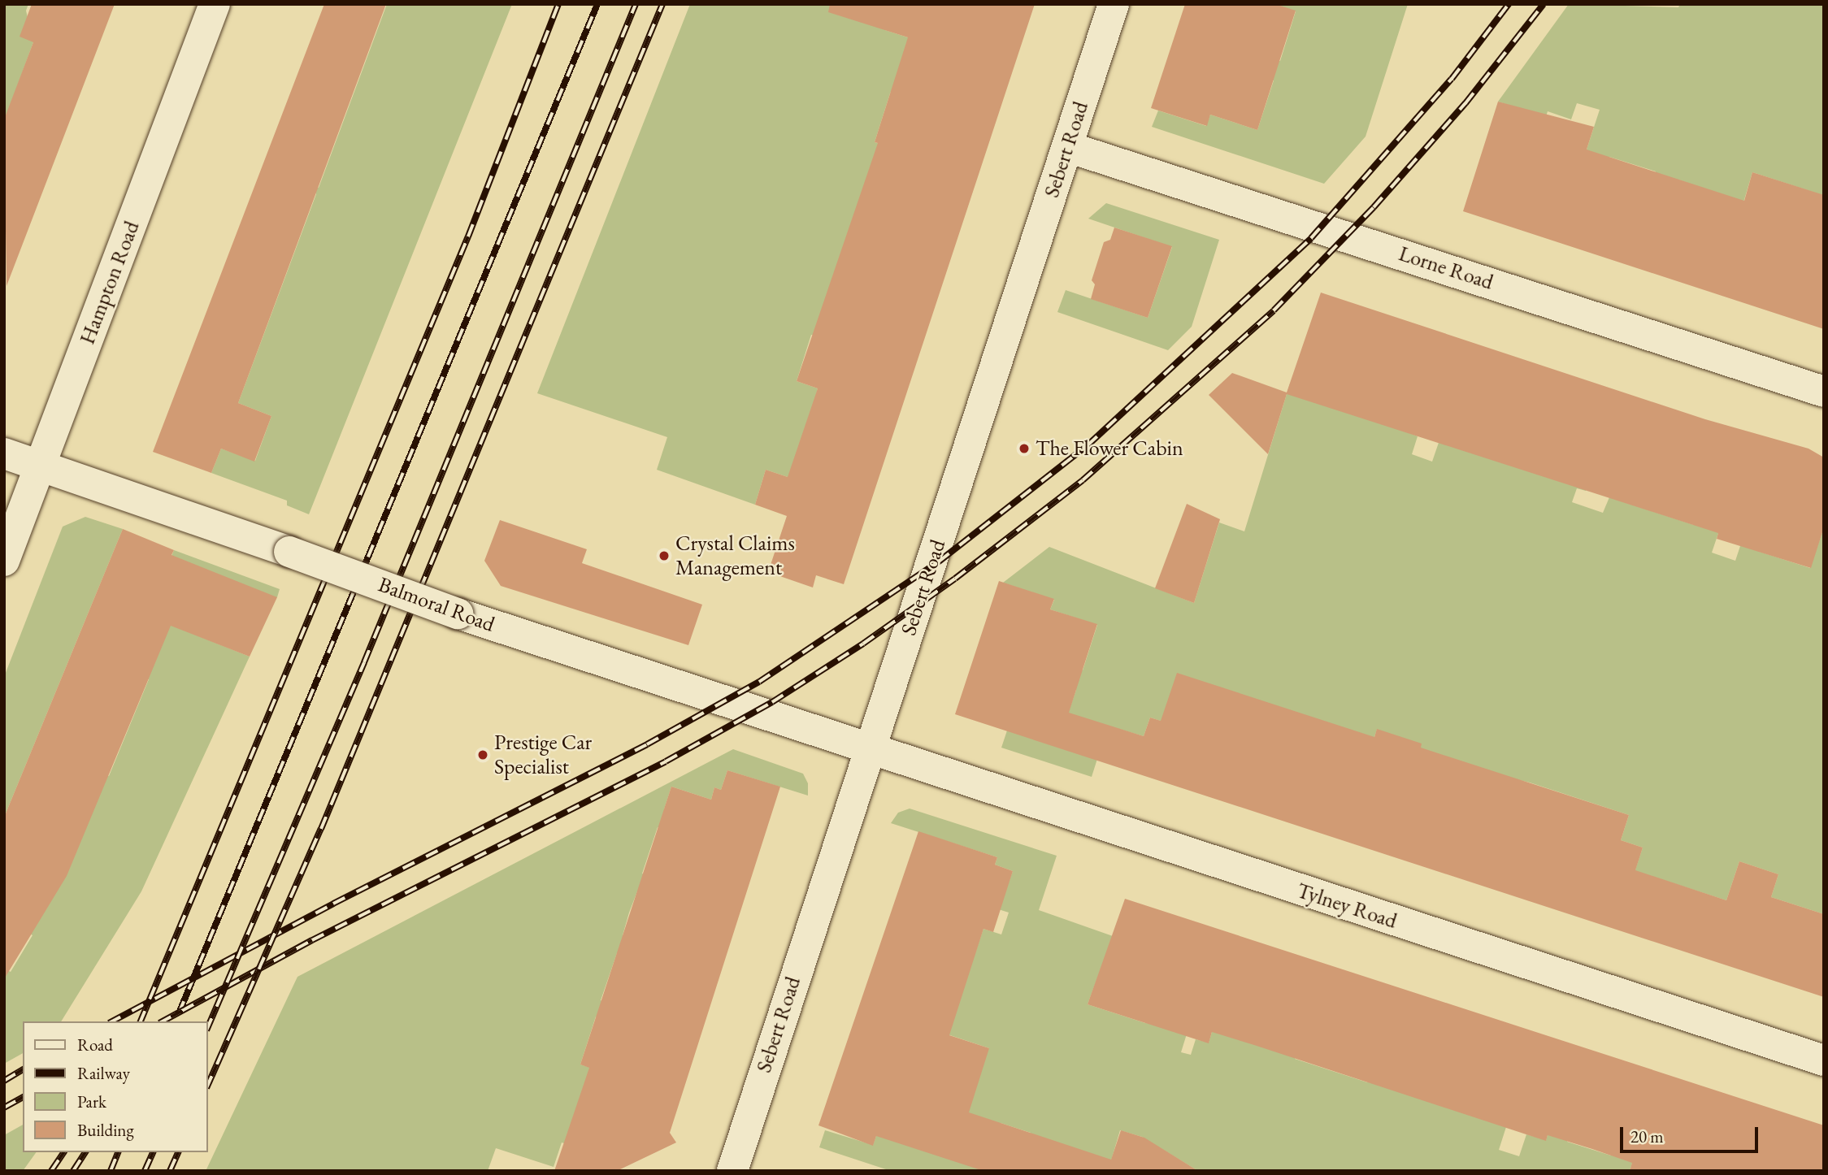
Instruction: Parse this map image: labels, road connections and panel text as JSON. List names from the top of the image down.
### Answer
{
  "streets": {
    "street": [
      "Sebert Road",
      "Lorne Road",
      "Hampton Road",
      "Balmoral Road",
      "Tylney Road"
    ]
  },
  "crossings": [
    ["Sebert Road", "Lorne Road"],
    ["Sebert Road", "Balmoral Road"],
    ["Sebert Road", "Tylney Road"],
    ["Hampton Road", "Balmoral Road"],
    ["Balmoral Road", "Tylney Road"]
  ],
  "places": ["The Flower Cabin", "Crystal Claims Management", "Prestige Car Specialist"],
  "legend": [
    "Road",
    "Railway",
    "Park",
    "Building"
  ],
  "scale_bar": "20 m"
}
